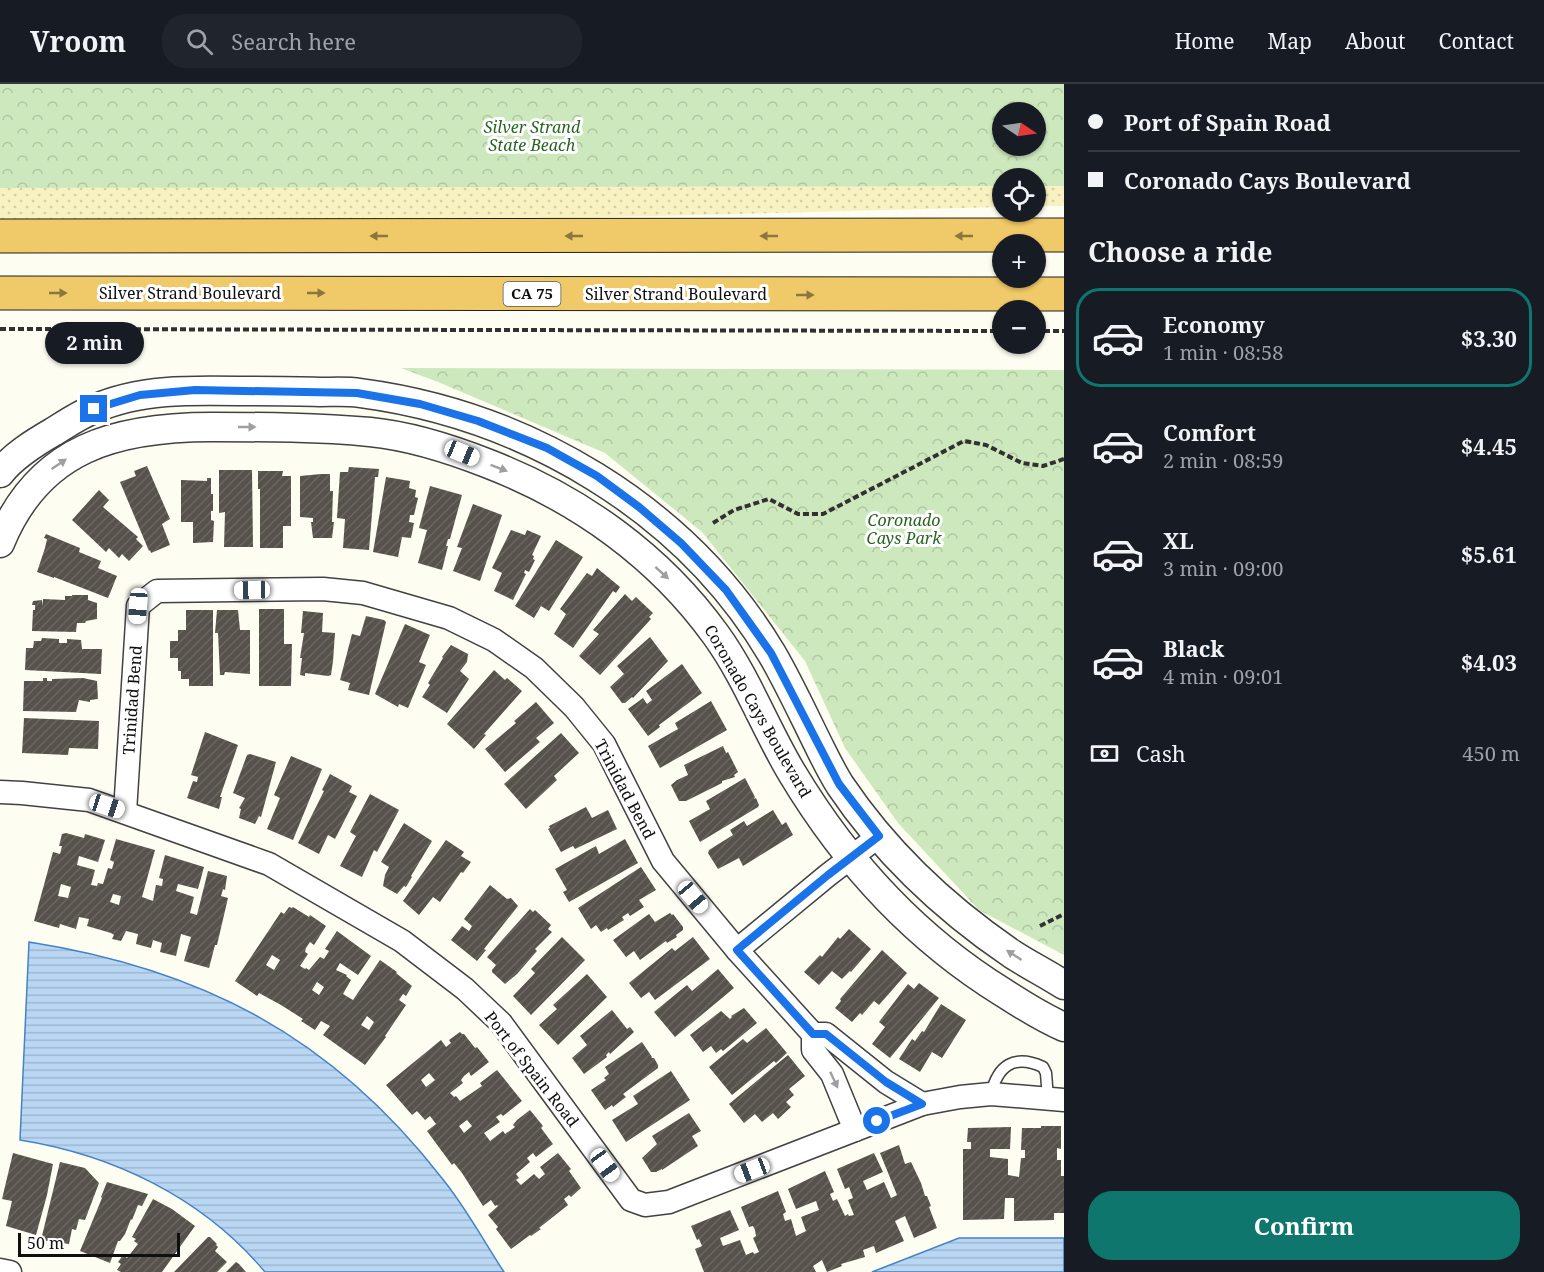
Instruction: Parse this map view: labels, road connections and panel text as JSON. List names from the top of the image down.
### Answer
{
  "streets": {
    "highway": ["Silver Strand Boulevard", "CA 75"],
    "street": ["Trinidad Bend", "Coronado Cays Boulevard", "Port of Spain Road"]
  },
  "crossings": [
    ["Trinidad Bend", "Port of Spain Road"]
  ],
  "parks": ["Silver Strand State Beach", "Coronado Cays Park"],
  "scale_bar": "50 m",
  "north": "right",
  "page": {
    "header": "Vroom",
    "search": "Search here",
    "nav": [
      "Home",
      "Map",
      "About",
      "Contact"
    ],
    "banner": ["Port of Spain Road", "Coronado Cays Boulevard"],
    "map_buttons": ["+", "−"],
    "heading": "Choose a ride",
    "list": [
      {
        "name": "Economy",
        "note": "1 min · 08:58",
        "value": "$3.30"
      },
      {
        "name": "Comfort",
        "note": "2 min · 08:59",
        "value": "$4.45"
      },
      {
        "name": "XL",
        "note": "3 min · 09:00",
        "value": "$5.61"
      },
      {
        "name": "Black",
        "note": "4 min · 09:01",
        "value": "$4.03"
      }
    ],
    "bubble": "2 min",
    "pay": ["Cash", "450 m"],
    "buttons": "Confirm",
    "scale": "50 m"
  }
}
